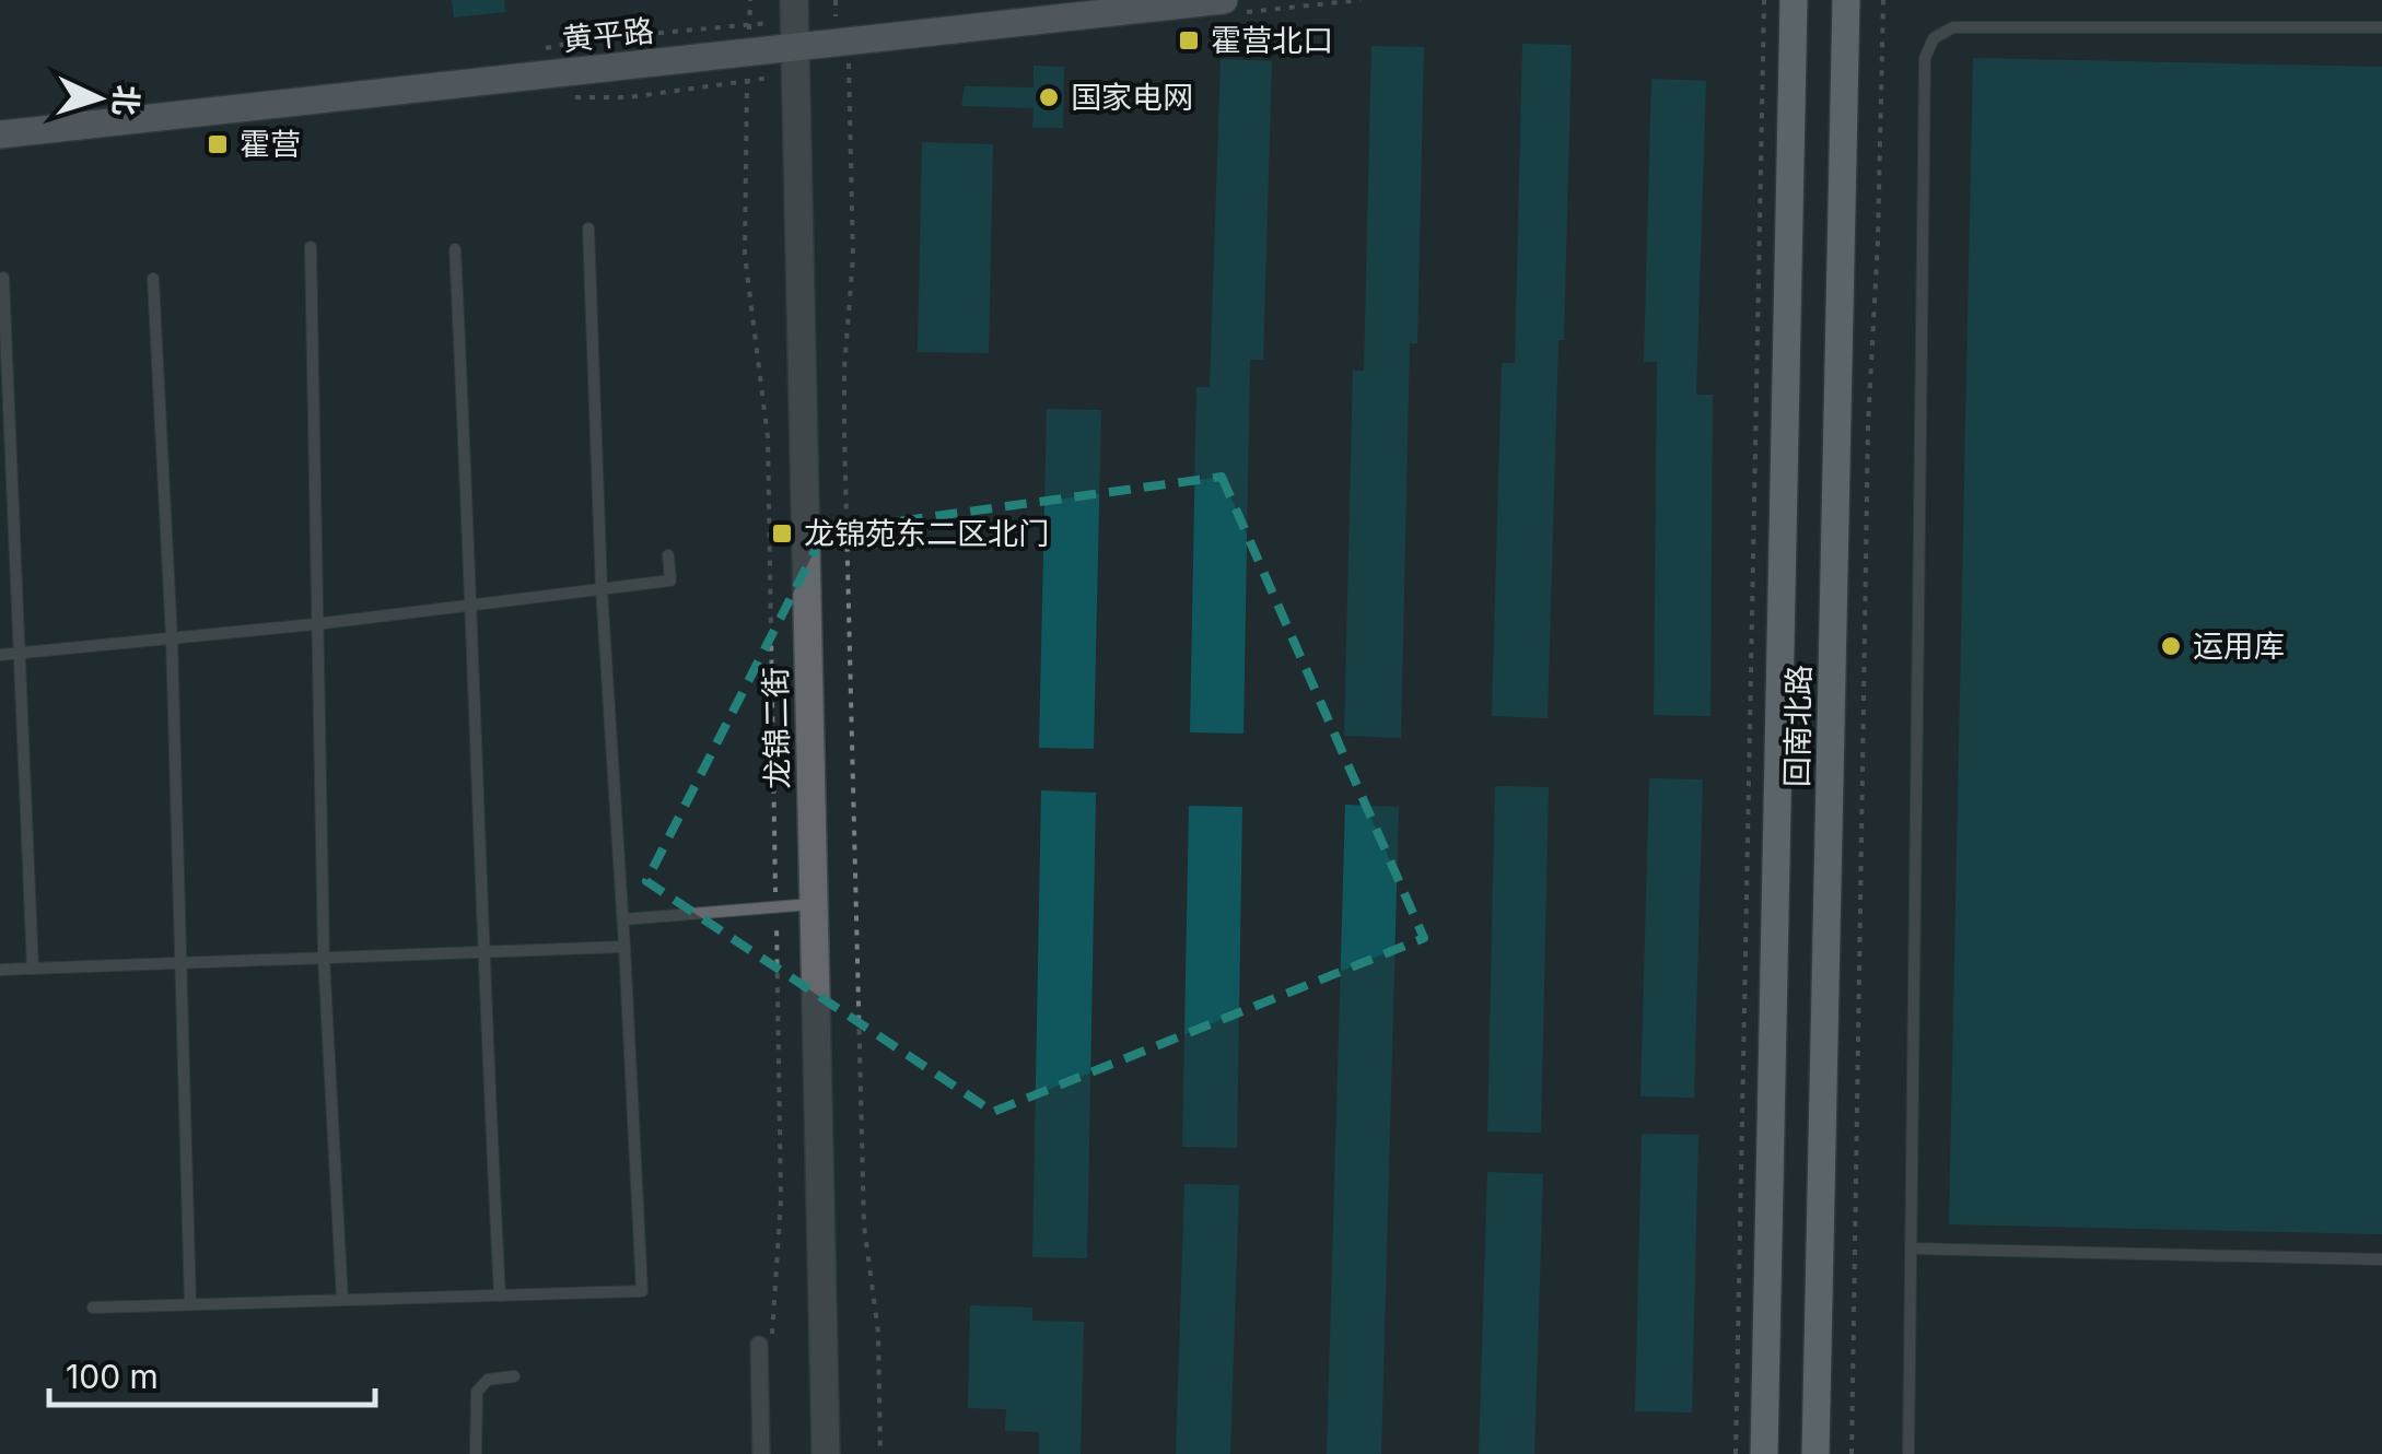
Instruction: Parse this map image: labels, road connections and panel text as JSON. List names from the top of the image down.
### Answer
{
  "streets": {
    "main road": ["黄平路", "回南北路"],
    "street": ["龙锦二街"]
  },
  "crossings": [
    ["黄平路", "龙锦二街"]
  ],
  "places": {
    "transit": ["霍营北口", "霍营", "龙锦苑东二区北门"],
    "other": ["国家电网", "运用库"]
  },
  "scale_bar": "100 m",
  "north": "right"
}
